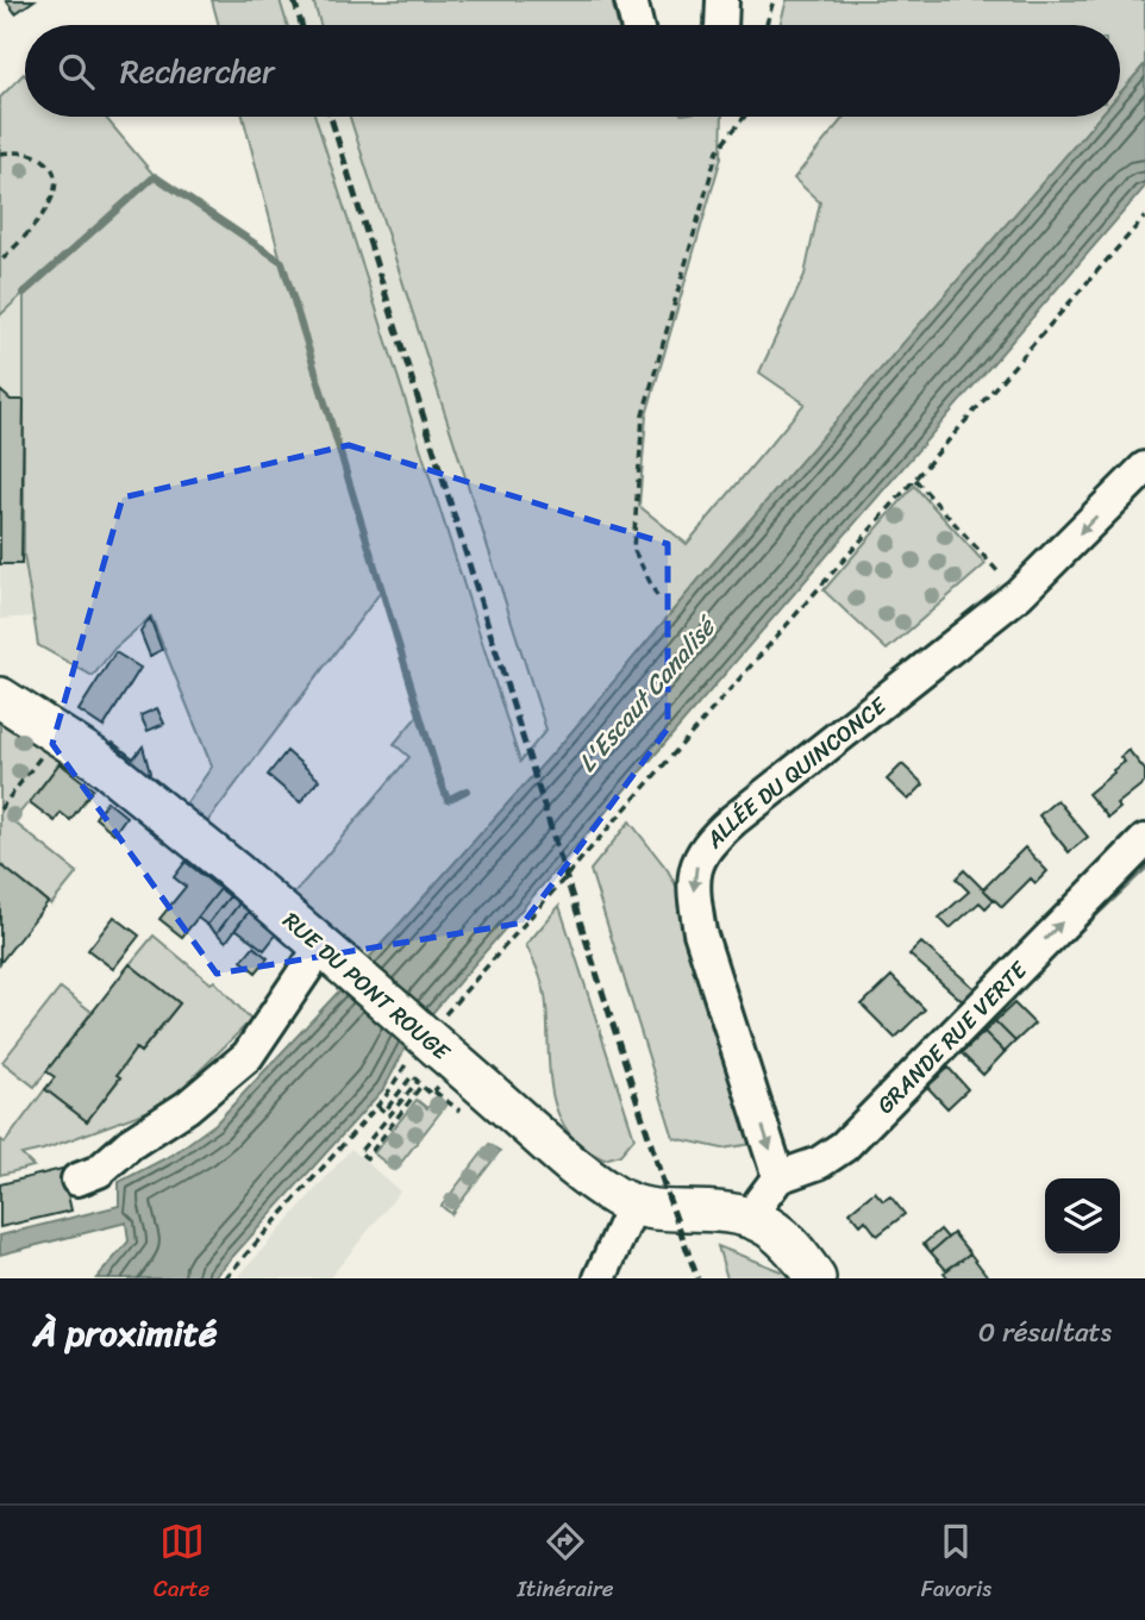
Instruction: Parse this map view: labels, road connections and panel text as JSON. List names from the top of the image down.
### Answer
{
  "streets": {
    "main road": ["RUE DU PONT ROUGE"],
    "street": ["ALLÉE DU QUINCONCE", "GRANDE RUE VERTE"]
  },
  "crossings": [
    ["ALLÉE DU QUINCONCE", "GRANDE RUE VERTE"]
  ],
  "one_way": ["ALLÉE DU QUINCONCE", "GRANDE RUE VERTE"],
  "water": ["L'Escaut Canalisé"],
  "page": {
    "search": "Rechercher",
    "heading": ["À proximité", "0 résultats"],
    "nav": ["Carte", "Itinéraire", "Favoris"]
  }
}
